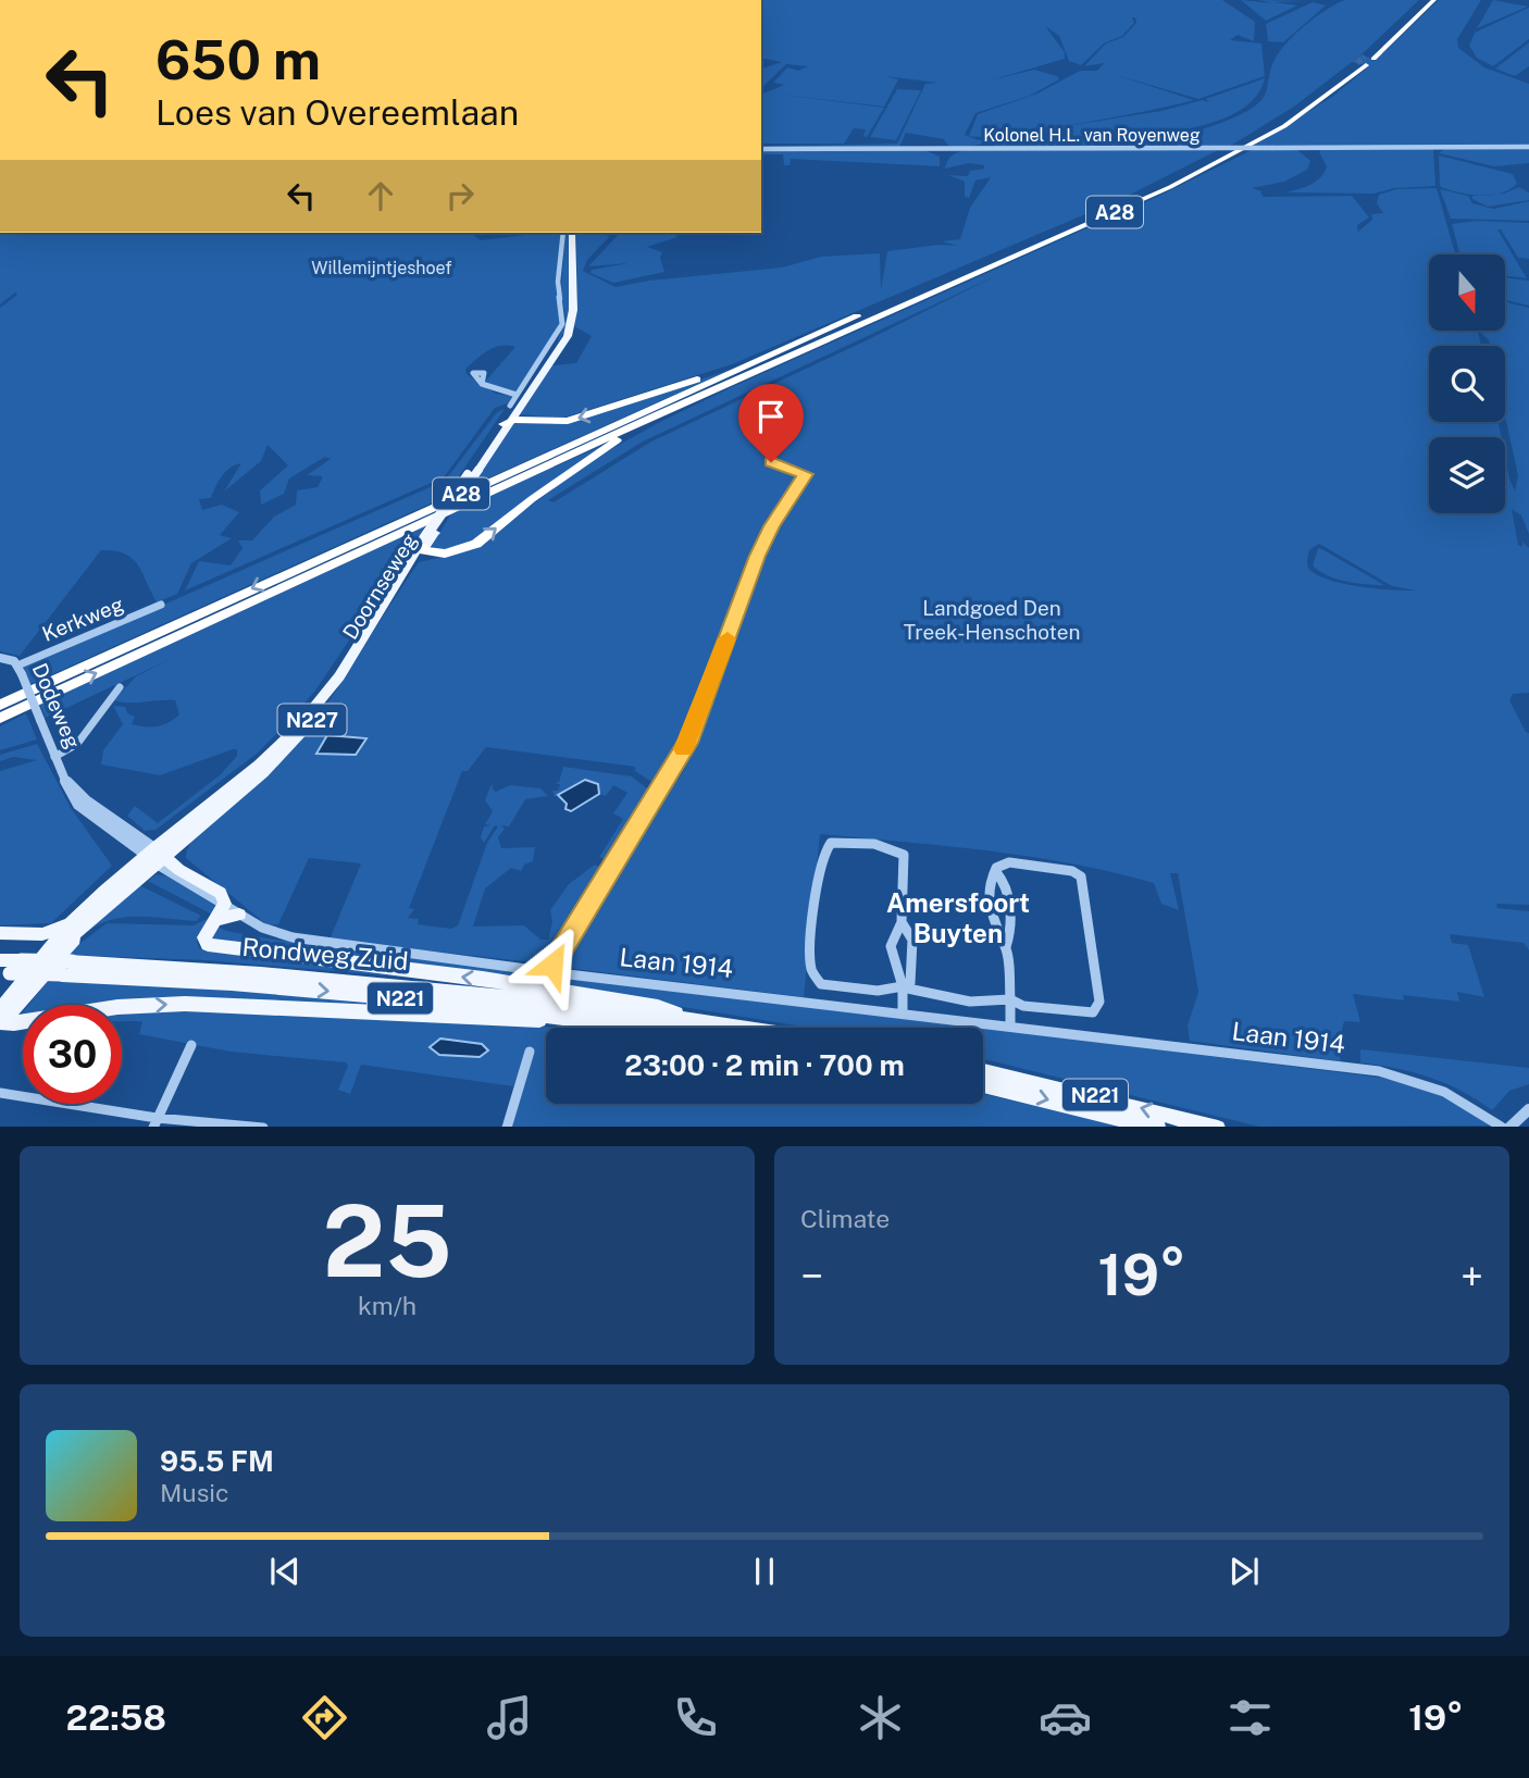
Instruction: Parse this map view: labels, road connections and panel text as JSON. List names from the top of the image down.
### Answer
{
  "streets": {
    "highway": ["A28"],
    "main road": [
      "Doornseweg",
      "N227",
      "Rondweg Zuid",
      "Laan 1914",
      "N221"
    ],
    "street": ["Kolonel H.L. van Royenweg", "Kerkweg", "Dodeweg"]
  },
  "crossings": [
    ["A28", "Doornseweg"],
    ["Doornseweg", "Dodeweg"],
    ["Doornseweg", "N227"],
    ["Doornseweg", "Laan 1914"],
    ["Kerkweg", "Dodeweg"],
    ["Dodeweg", "N227"],
    ["Dodeweg", "Laan 1914"],
    ["N227", "Laan 1914"],
    ["N227", "N221"],
    ["Rondweg Zuid", "N221"],
    ["Laan 1914", "N221"]
  ],
  "districts": ["Amersfoort Buyten"],
  "parks": ["Willemijntjeshoef", "Landgoed Den Treek-Henschoten"],
  "north": "bottom",
  "page": {
    "turn": ["650 m", "Loes van Overeemlaan"],
    "limit": "30",
    "trip": "23:00 · 2 min · 700 m",
    "tile": [
      ["25", "km/h"],
      "Climate"
    ],
    "heat": ["−", "19°", "+"],
    "song": ["95.5 FM", "Music"],
    "tabs": ["22:58", "19°"]
  }
}
